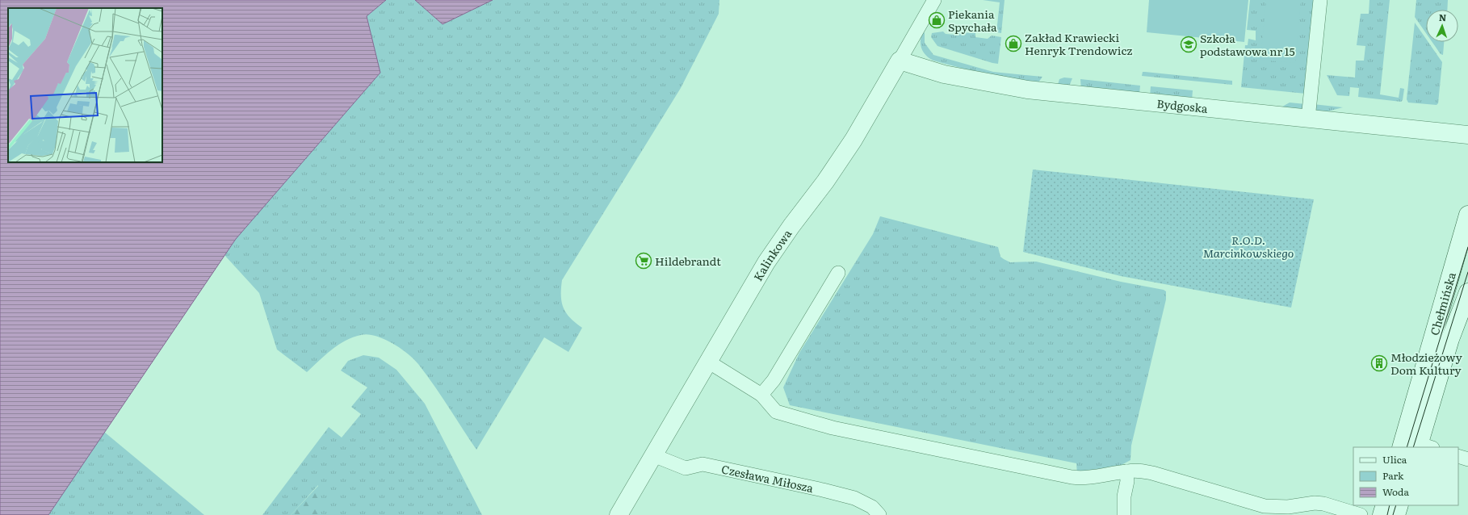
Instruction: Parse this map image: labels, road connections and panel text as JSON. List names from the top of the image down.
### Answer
{
  "streets": {
    "street": [
      "Bydgoska",
      "Kalinkowa",
      "Chełmińska",
      "Czesława Miłosza"
    ]
  },
  "crossings": [
    ["Bydgoska", "Kalinkowa"],
    ["Kalinkowa", "Czesława Miłosza"]
  ],
  "parks": ["R.O.D. Marcinkowskiego"],
  "places": {
    "shop": ["Piekania Spychała", "Zakład Krawiecki Henryk Trendowicz"],
    "school or university": ["Szkoła podstawowa nr 15"],
    "supermarket": ["Hildebrandt"],
    "building": ["Młodzieżowy Dom Kultury"]
  },
  "legend": ["Ulica", "Park", "Woda"],
  "north": "top"
}
